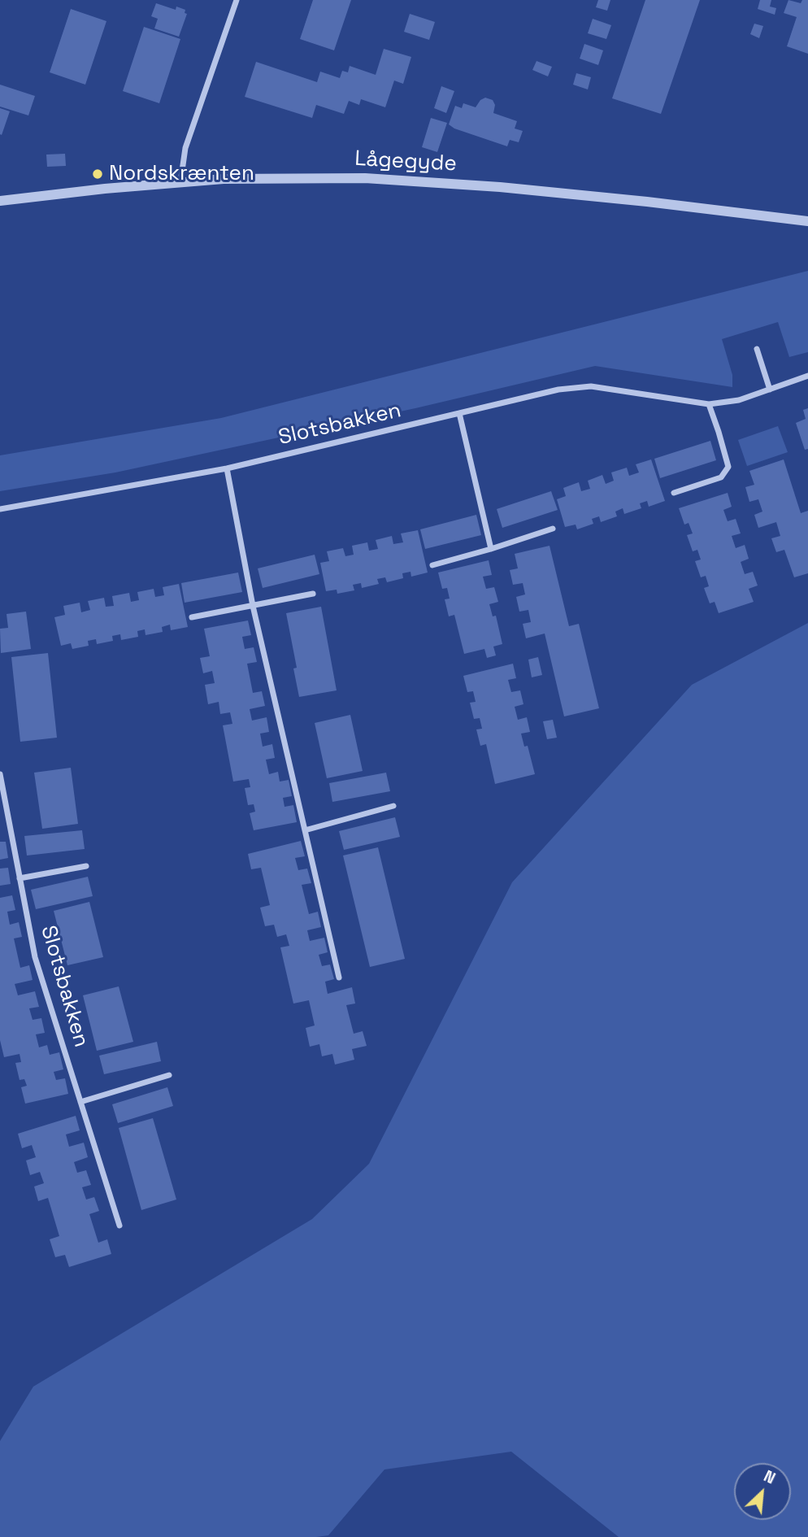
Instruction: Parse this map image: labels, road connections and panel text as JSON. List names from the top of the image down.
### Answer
{
  "streets": {
    "street": ["Lågegyde", "Slotsbakken"]
  },
  "places": ["Nordskrænten"],
  "north": "top right"
}
